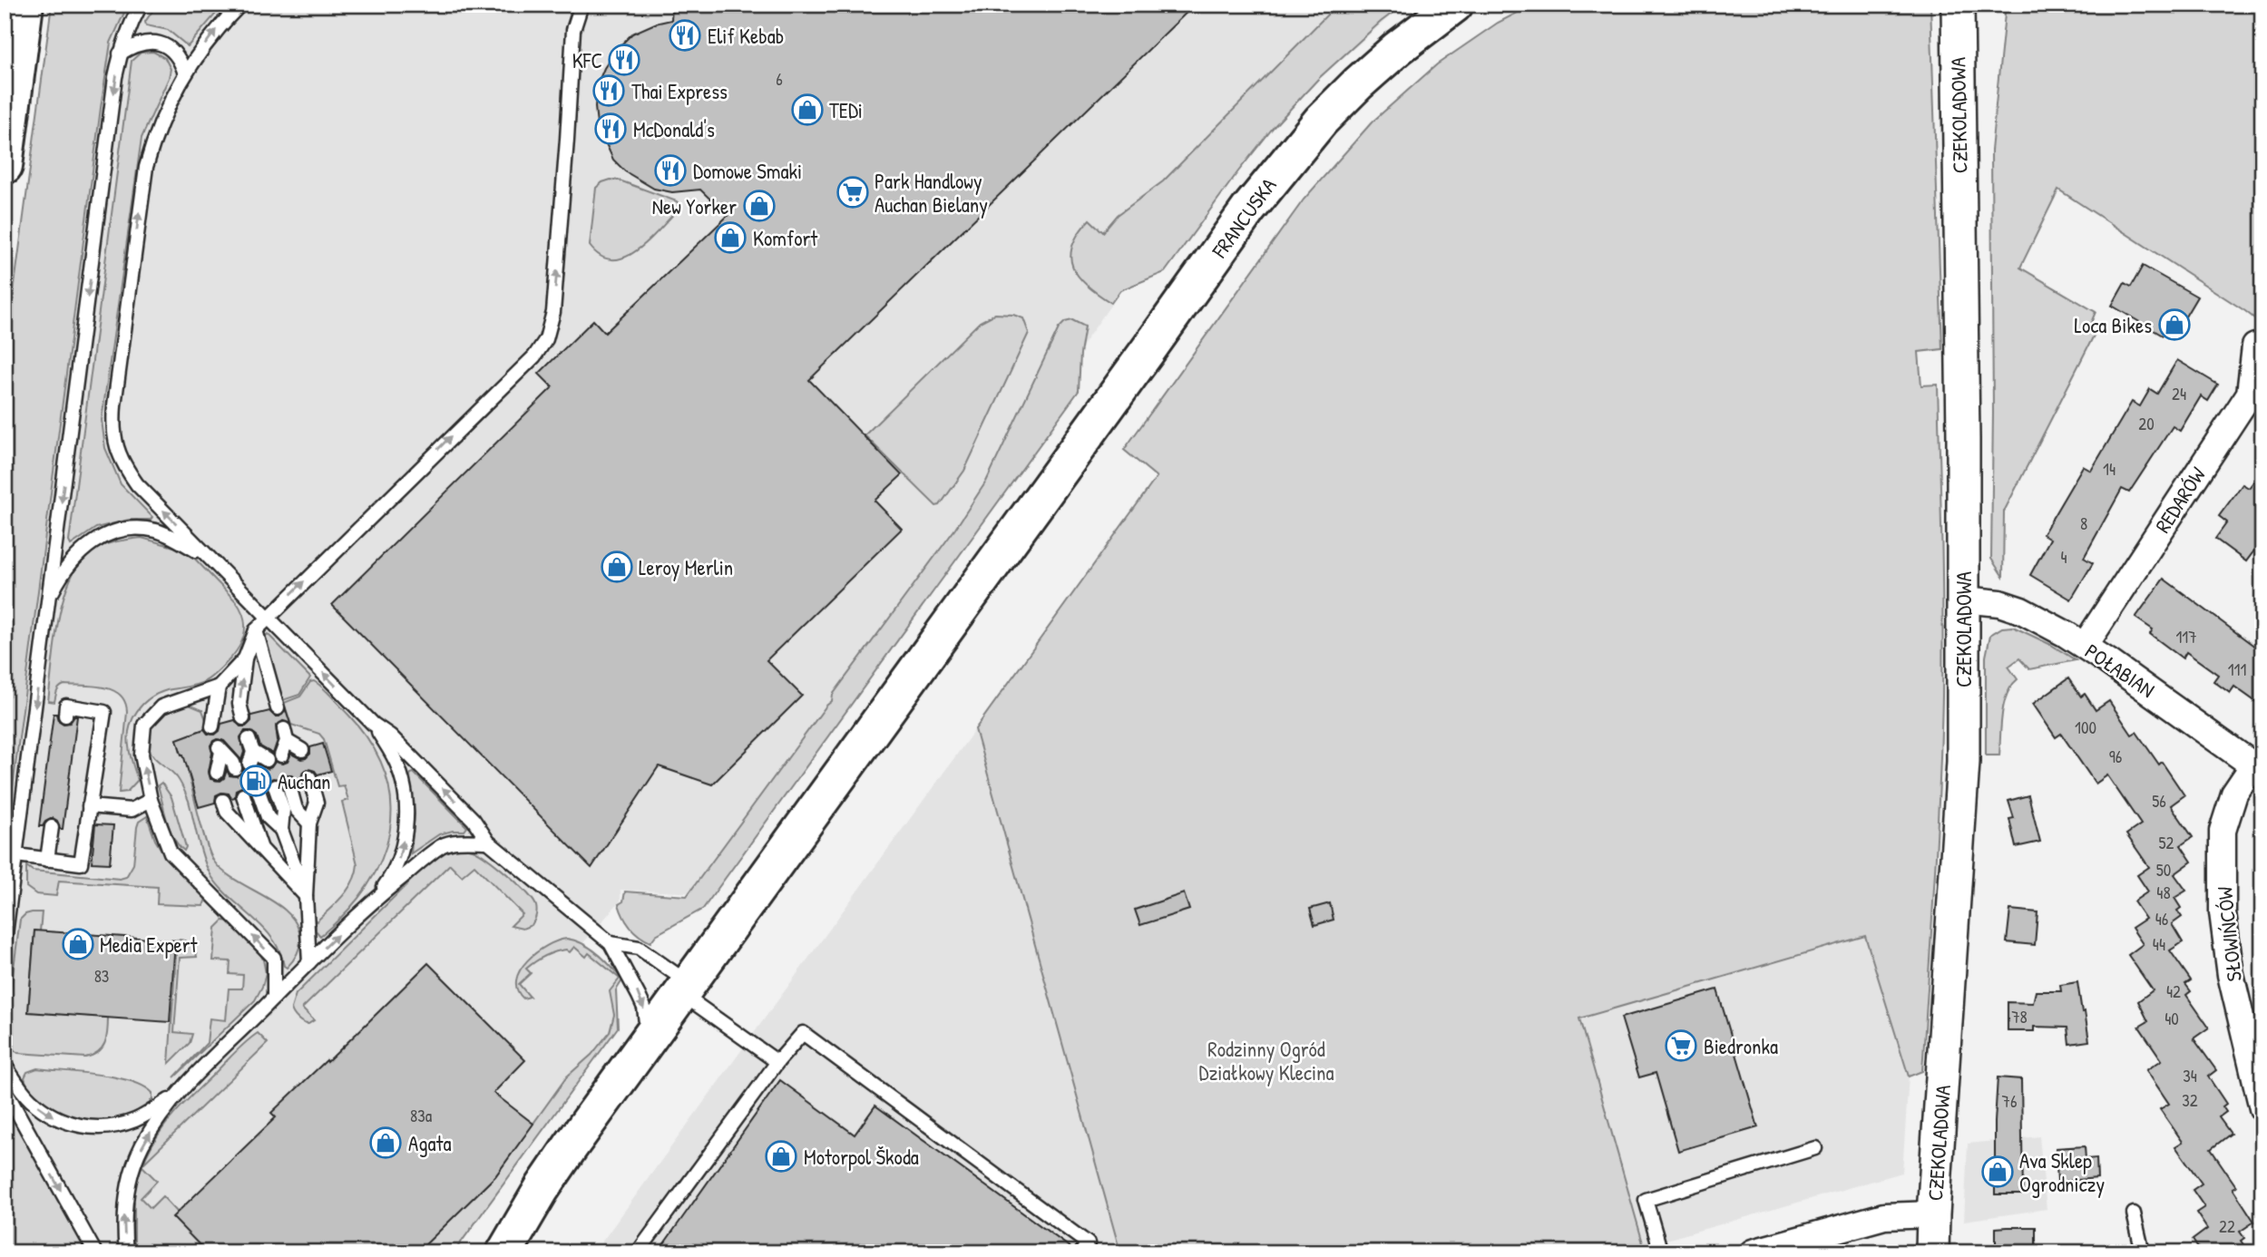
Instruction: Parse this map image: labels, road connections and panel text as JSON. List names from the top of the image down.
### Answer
{
  "streets": {
    "main road": ["FRANCUSKA"],
    "street": [
      "CZEKOLADOWA",
      "REDARÓW",
      "POŁABIAN",
      "SŁOWIŃCÓW"
    ]
  },
  "crossings": [
    ["CZEKOLADOWA", "POŁABIAN"],
    ["REDARÓW", "POŁABIAN"],
    ["POŁABIAN", "SŁOWIŃCÓW"]
  ],
  "parks": ["Rodzinny Ogród Działkowy Klecina"],
  "places": {
    "restaurant": [
      "Elif Kebab",
      "KFC",
      "Thai Express",
      "McDonald's",
      "Domowe Smaki"
    ],
    "shop": [
      "TEDi",
      "New Yorker",
      "Komfort",
      "Loca Bikes",
      "Leroy Merlin",
      "Media Expert",
      "Agata",
      "Motorpol Škoda",
      "Ava Sklep Ogrodniczy"
    ],
    "supermarket": ["Park Handlowy Auchan Bielany", "Biedronka"],
    "fuel station": ["Auchan"]
  },
  "house_numbers": [
    "6",
    "24",
    "20",
    "14",
    "8",
    "4",
    "117",
    "111",
    "100",
    "96",
    "56",
    "52",
    "50",
    "48",
    "46",
    "44",
    "83",
    "42",
    "78",
    "40",
    "34",
    "32",
    "76",
    "83a",
    "22"
  ]
}
